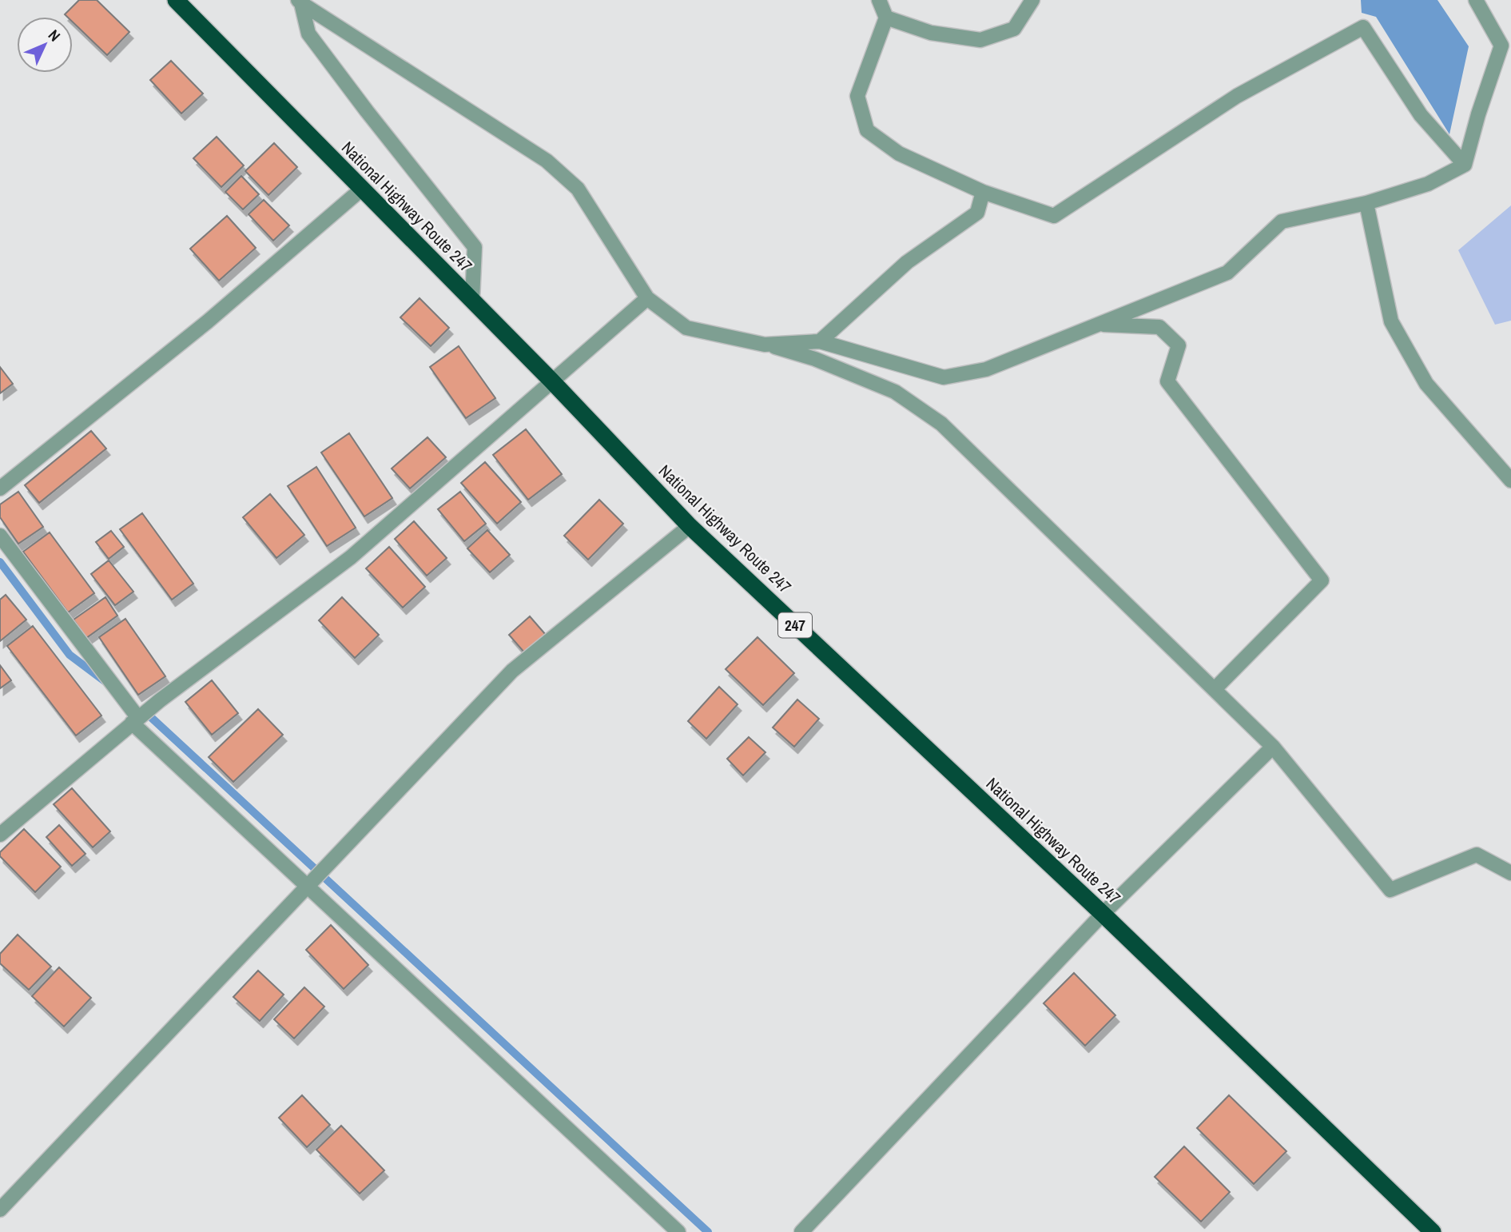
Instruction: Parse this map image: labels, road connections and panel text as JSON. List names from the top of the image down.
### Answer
{
  "streets": {
    "highway": ["National Highway Route 247", "247"]
  },
  "north": "top right"
}
